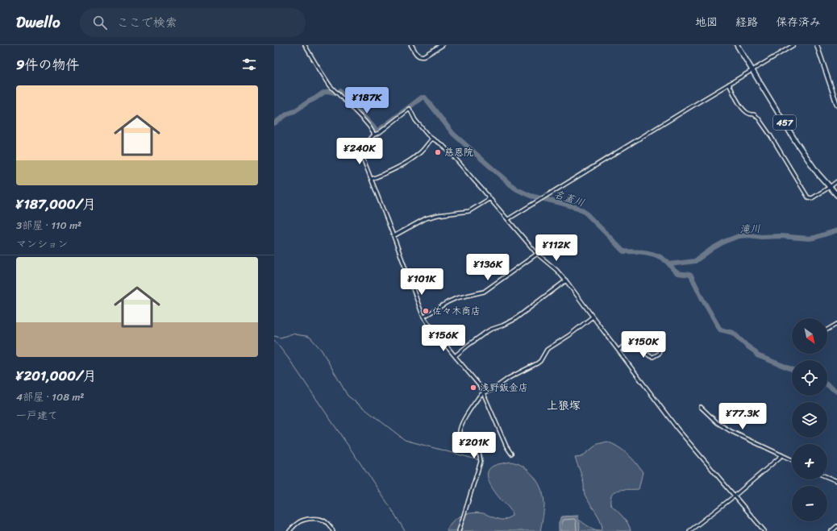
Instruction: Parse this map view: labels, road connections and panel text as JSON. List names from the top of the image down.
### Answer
{
  "streets": {
    "highway": ["457"]
  },
  "districts": ["上狼塚"],
  "water": ["名蓋川", "滝川"],
  "places": ["慈恩院", "佐々木商店", "浅野鈑金店"],
  "north": "bottom right",
  "page": {
    "header": "Dwello",
    "search": "ここで検索",
    "nav": ["地図", "経路", "保存済み"],
    "heading": "9件の物件",
    "list": [
      {
        "name": "¥187,000/月",
        "note": "3部屋 · 110 m² · マンション"
      },
      {
        "name": "¥201,000/月",
        "note": "4部屋 · 108 m² · 一戸建て"
      }
    ],
    "price": [
      "¥187K",
      "¥240K",
      "¥112K",
      "¥136K",
      "¥101K",
      "¥156K",
      "¥150K",
      "¥77.3K",
      "¥201K"
    ],
    "map_buttons": ["+", "−"]
  }
}
